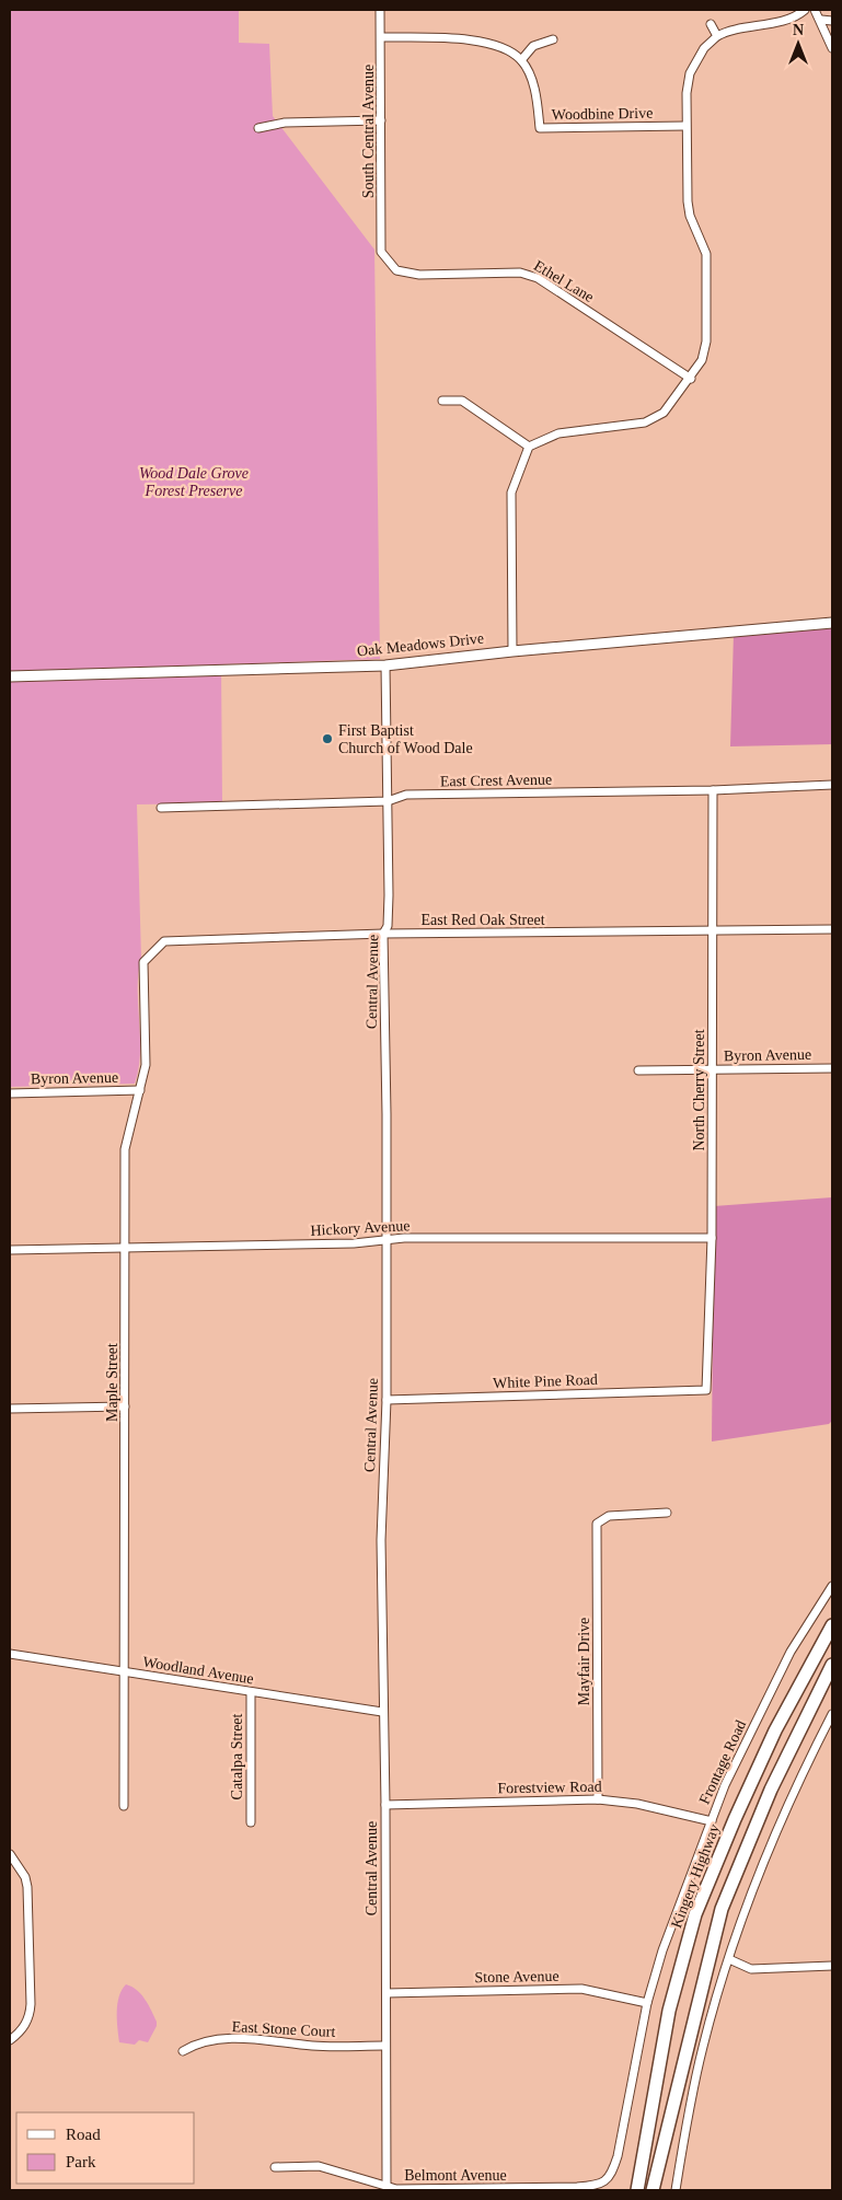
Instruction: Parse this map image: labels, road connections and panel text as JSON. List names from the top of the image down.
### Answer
{
  "streets": {
    "highway": ["Kingery Highway"],
    "street": [
      "Woodbine Drive",
      "South Central Avenue",
      "Ethel Lane",
      "Oak Meadows Drive",
      "East Crest Avenue",
      "East Red Oak Street",
      "Central Avenue",
      "Byron Avenue",
      "North Cherry Street",
      "Hickory Avenue",
      "White Pine Road",
      "Maple Street",
      "Mayfair Drive",
      "Woodland Avenue",
      "Catalpa Street",
      "Frontage Road",
      "Forestview Road",
      "Stone Avenue",
      "East Stone Court",
      "Belmont Avenue"
    ]
  },
  "crossings": [
    ["South Central Avenue", "Ethel Lane"],
    ["Oak Meadows Drive", "Central Avenue"],
    ["East Crest Avenue", "Central Avenue"],
    ["East Crest Avenue", "North Cherry Street"],
    ["East Red Oak Street", "Central Avenue"],
    ["East Red Oak Street", "North Cherry Street"],
    ["East Red Oak Street", "Maple Street"],
    ["Central Avenue", "Hickory Avenue"],
    ["Central Avenue", "White Pine Road"],
    ["Central Avenue", "Woodland Avenue"],
    ["Central Avenue", "Forestview Road"],
    ["Central Avenue", "Stone Avenue"],
    ["Central Avenue", "East Stone Court"],
    ["Central Avenue", "Belmont Avenue"],
    ["Byron Avenue", "North Cherry Street"],
    ["Byron Avenue", "Maple Street"],
    ["North Cherry Street", "Hickory Avenue"],
    ["North Cherry Street", "White Pine Road"],
    ["Hickory Avenue", "Maple Street"],
    ["Maple Street", "Woodland Avenue"],
    ["Mayfair Drive", "Forestview Road"],
    ["Woodland Avenue", "Catalpa Street"],
    ["Frontage Road", "Forestview Road"],
    ["Frontage Road", "Stone Avenue"],
    ["Frontage Road", "Belmont Avenue"]
  ],
  "parks": ["Wood Dale Grove Forest Preserve"],
  "places": ["First Baptist Church of Wood Dale"],
  "legend": ["Road", "Park"],
  "north": "top"
}
